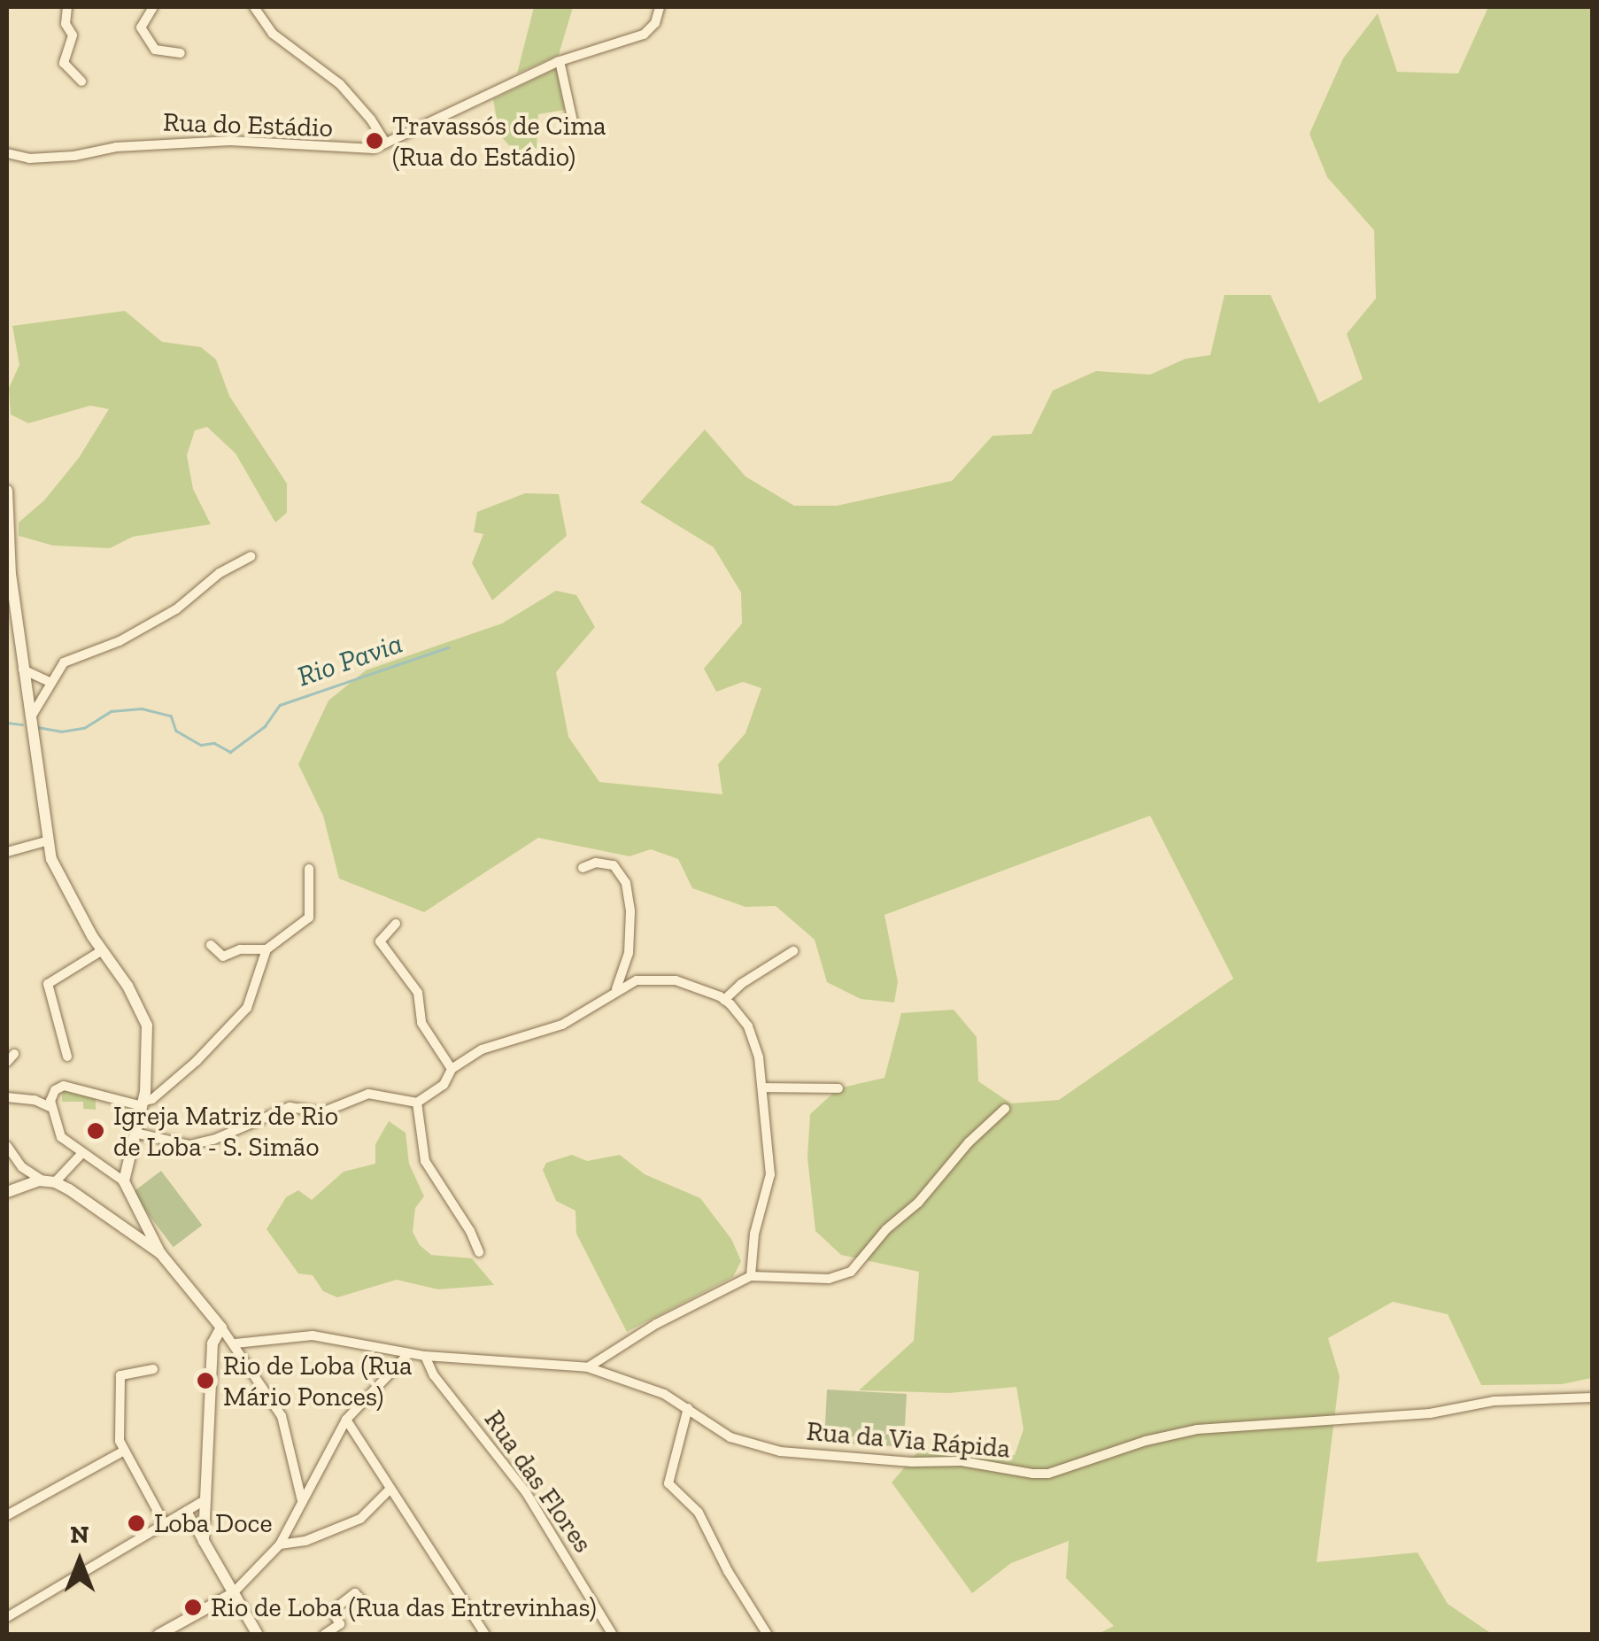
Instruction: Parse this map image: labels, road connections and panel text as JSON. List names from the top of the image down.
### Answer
{
  "streets": {
    "street": ["Rua do Estádio", "Rua da Via Rápida", "Rua das Flores"]
  },
  "crossings": [
    ["Rua da Via Rápida", "Rua das Flores"]
  ],
  "water": ["Rio Pavia"],
  "places": [
    "Travassós de Cima (Rua do Estádio)",
    "Igreja Matriz de Rio de Loba - S. Simão",
    "Rio de Loba (Rua Mário Ponces)",
    "Loba Doce",
    "Rio de Loba (Rua das Entrevinhas)"
  ],
  "north": "top"
}
